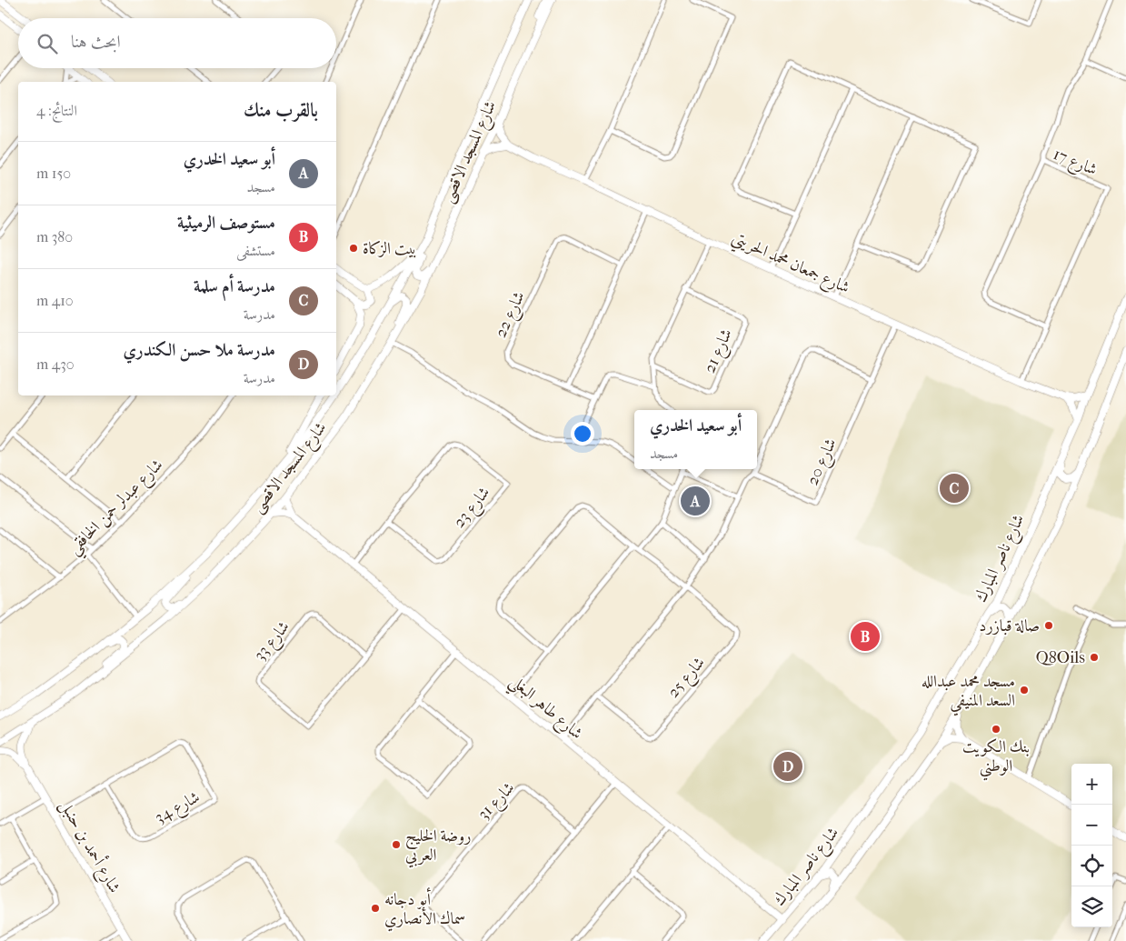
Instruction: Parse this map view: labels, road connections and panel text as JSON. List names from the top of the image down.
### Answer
{
  "streets": {
    "street": [
      "شارع المسجد الاقصى",
      "شارع 17",
      "شارع جمعان محمد الحريتي",
      "شارع 22",
      "شارع 21",
      "شارع 20",
      "شارع عبدلر حمن الخافقي",
      "شارع 23",
      "شارع ناصر المبارك",
      "شارع 33",
      "شارع 25",
      "شارع طاهر البغلي",
      "شارع 31",
      "شارع 34",
      "شارع أحمد بن حنبل"
    ]
  },
  "crossings": [
    ["شارع المسجد الاقصى", "شارع طاهر البغلي"],
    ["شارع المسجد الاقصى", "شارع أحمد بن حنبل"],
    ["شارع 17", "شارع جمعان محمد الحريتي"],
    ["شارع جمعان محمد الحريتي", "شارع 20"],
    ["شارع جمعان محمد الحريتي", "شارع ناصر المبارك"],
    ["شارع 23", "شارع طاهر البغلي"],
    ["شارع ناصر المبارك", "شارع طاهر البغلي"],
    ["شارع 33", "شارع طاهر البغلي"],
    ["شارع 34", "شارع أحمد بن حنبل"]
  ],
  "places": [
    "بيت الزكاة",
    "صالة قبازرد",
    "Q8Oils",
    "مسجد محمد عبدالله السعد المنيفي",
    "بنك الكويت الوطني",
    "روضة الخليج العربي",
    "أبو دجانه سماك الأنصاري"
  ],
  "page": {
    "search": "ابحث هنا",
    "heading": ["بالقرب منك", "النتائج: 4"],
    "list": [
      {
        "mark": "A",
        "name": "أبو سعيد الخدري",
        "note": "مسجد",
        "value": "150 m"
      },
      {
        "mark": "B",
        "name": "مستوصف الرميثية",
        "note": "مستشفى",
        "value": "380 m"
      },
      {
        "mark": "C",
        "name": "مدرسة أم سلمة",
        "note": "مدرسة",
        "value": "410 m"
      },
      {
        "mark": "D",
        "name": "مدرسة ملا حسن الكندري",
        "note": "مدرسة",
        "value": "430 m"
      }
    ],
    "popup": ["أبو سعيد الخدري", "مسجد"],
    "pins": [
      "C",
      "A",
      "B",
      "D"
    ],
    "map_buttons": ["+", "−"]
  }
}
